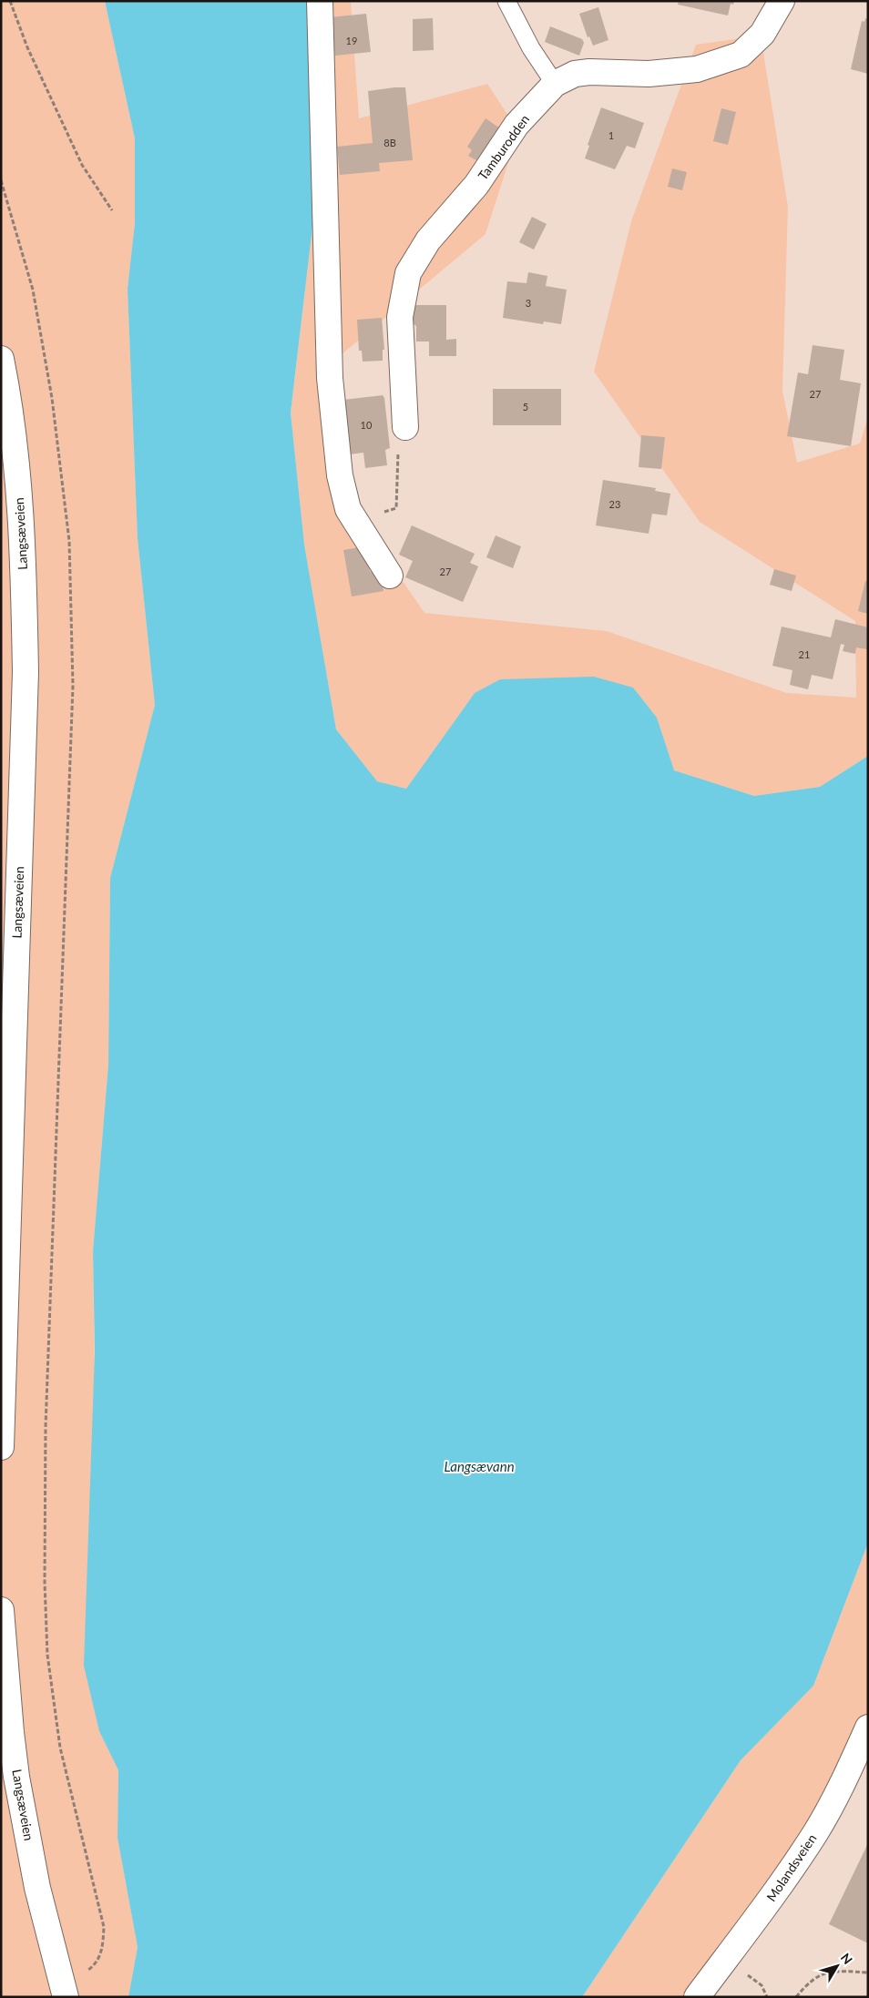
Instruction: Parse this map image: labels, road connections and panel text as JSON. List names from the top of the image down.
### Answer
{
  "streets": {
    "main road": ["Tamburodden", "Langsæveien", "Molandsveien"]
  },
  "water": ["Langsævann"],
  "house_numbers": [
    "19",
    "1",
    "8B",
    "3",
    "27",
    "5",
    "10",
    "23",
    "27",
    "21"
  ],
  "north": "top right"
}
